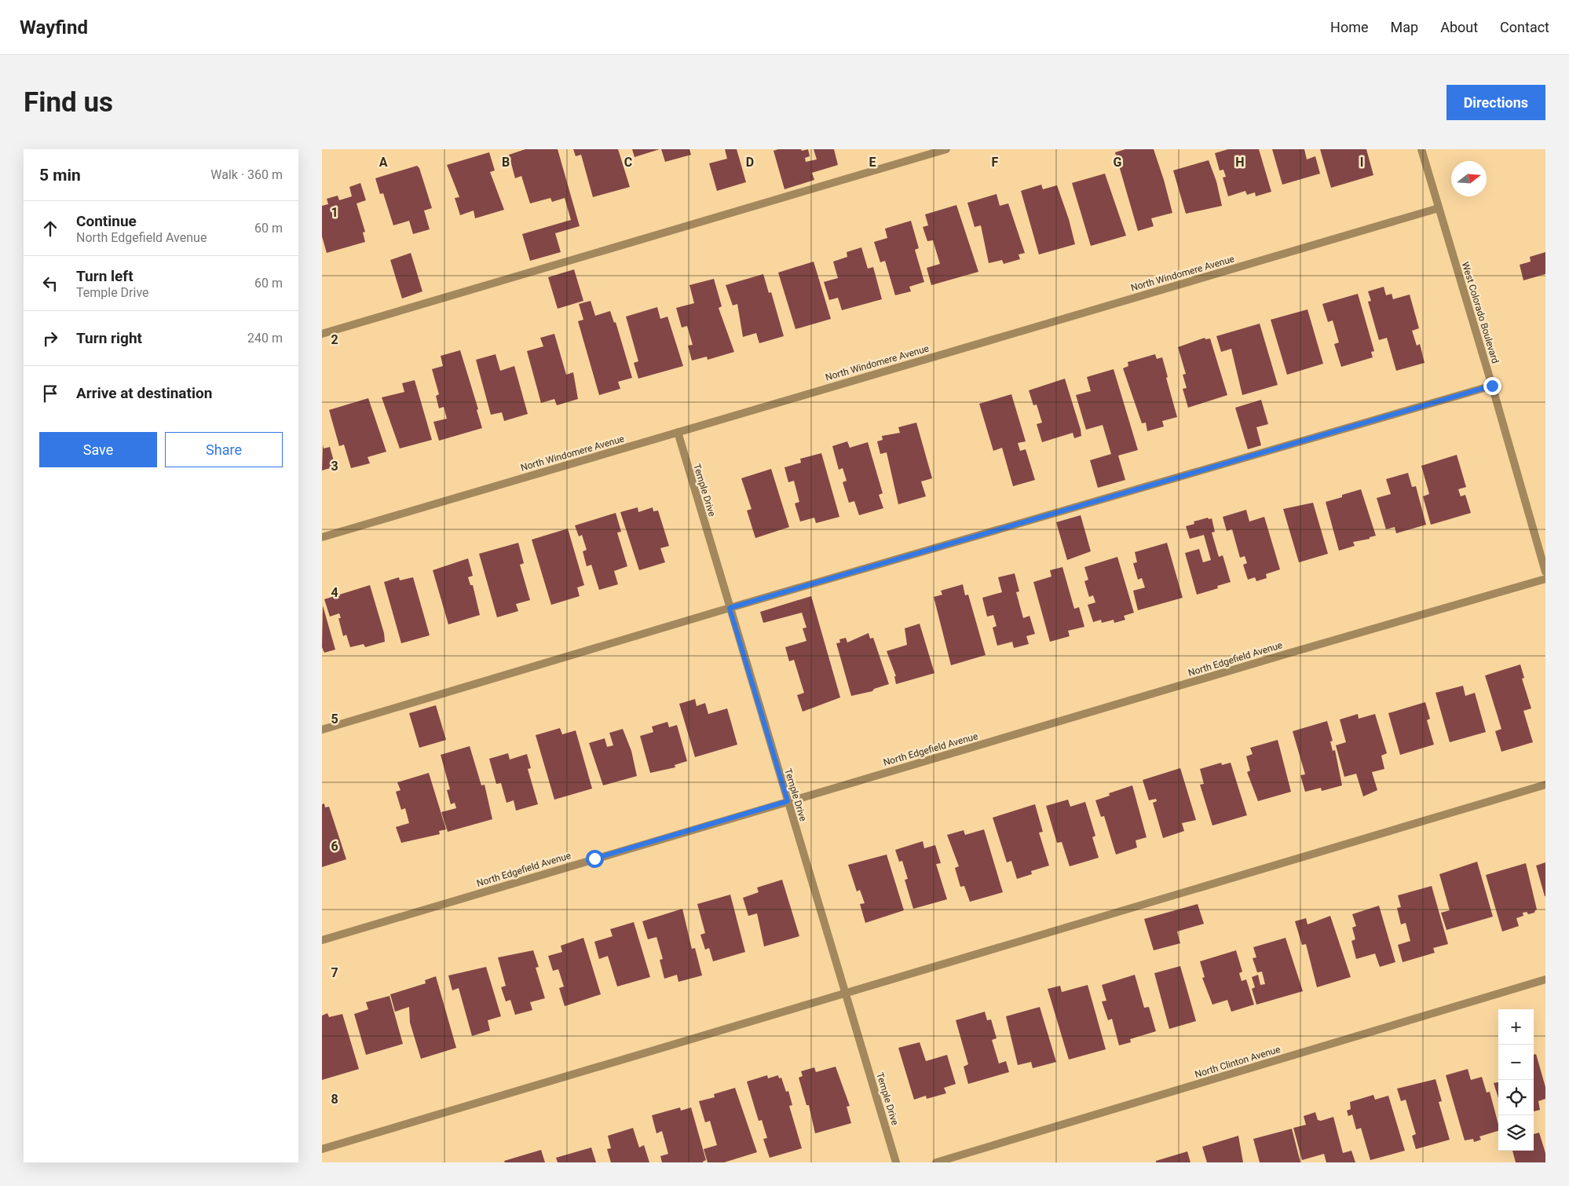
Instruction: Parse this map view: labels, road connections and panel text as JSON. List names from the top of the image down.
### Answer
{
  "streets": {
    "street": [
      "North Windomere Avenue",
      "West Colorado Boulevard",
      "Temple Drive",
      "North Edgefield Avenue",
      "North Clinton Avenue"
    ]
  },
  "crossings": [
    ["North Windomere Avenue", "West Colorado Boulevard"],
    ["North Windomere Avenue", "Temple Drive"],
    ["Temple Drive", "North Edgefield Avenue"]
  ],
  "north": "right",
  "page": {
    "header": "Wayfind",
    "nav": [
      "Home",
      "Map",
      "About",
      "Contact"
    ],
    "buttons": [
      "Directions",
      ["Save", "Share"]
    ],
    "title": "Find us",
    "heading": ["5 min", "Walk · 360 m"],
    "list": [
      ["Continue", "North Edgefield Avenue", "60 m"],
      ["Turn left", "Temple Drive", "60 m"],
      ["Turn right", "240 m"],
      "Arrive at destination"
    ],
    "map_buttons": ["+", "−"]
  },
  "grid": {
    "columns": [
      "A",
      "B",
      "C",
      "D",
      "E",
      "F",
      "G",
      "H",
      "I"
    ],
    "rows": [
      "1",
      "2",
      "3",
      "4",
      "5",
      "6",
      "7",
      "8"
    ]
  }
}
